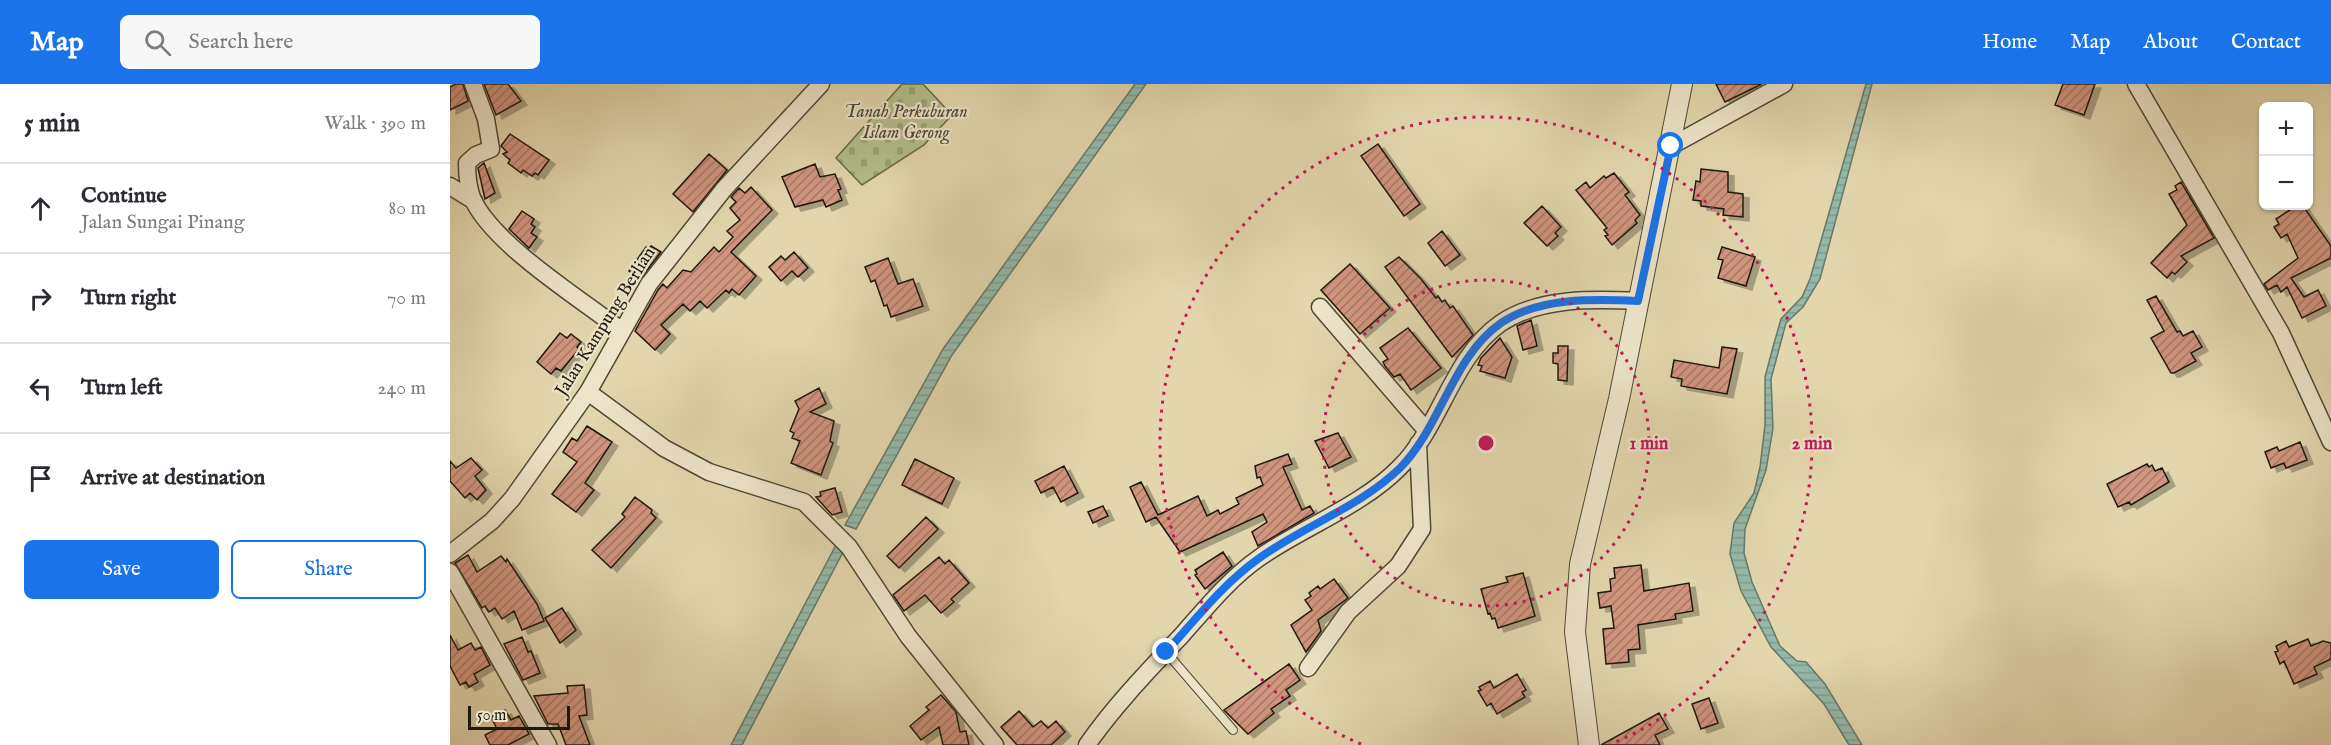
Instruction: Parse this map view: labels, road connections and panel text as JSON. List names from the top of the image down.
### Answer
{
  "streets": {
    "street": ["Jalan Kampung Berlian"]
  },
  "parks": ["Tanah Perkuburan Islam Gerong"],
  "scale_bar": "50 m",
  "page": {
    "header": "Map",
    "search": "Search here",
    "nav": [
      "Home",
      "Map",
      "About",
      "Contact"
    ],
    "heading": ["5 min", "Walk · 390 m"],
    "map_buttons": ["+", "−"],
    "list": [
      ["Continue", "Jalan Sungai Pinang", "80 m"],
      ["Turn right", "70 m"],
      ["Turn left", "240 m"],
      "Arrive at destination"
    ],
    "buttons": ["Save", "Share"],
    "scale": "50 m"
  },
  "rings": ["1 min", "2 min"]
}
